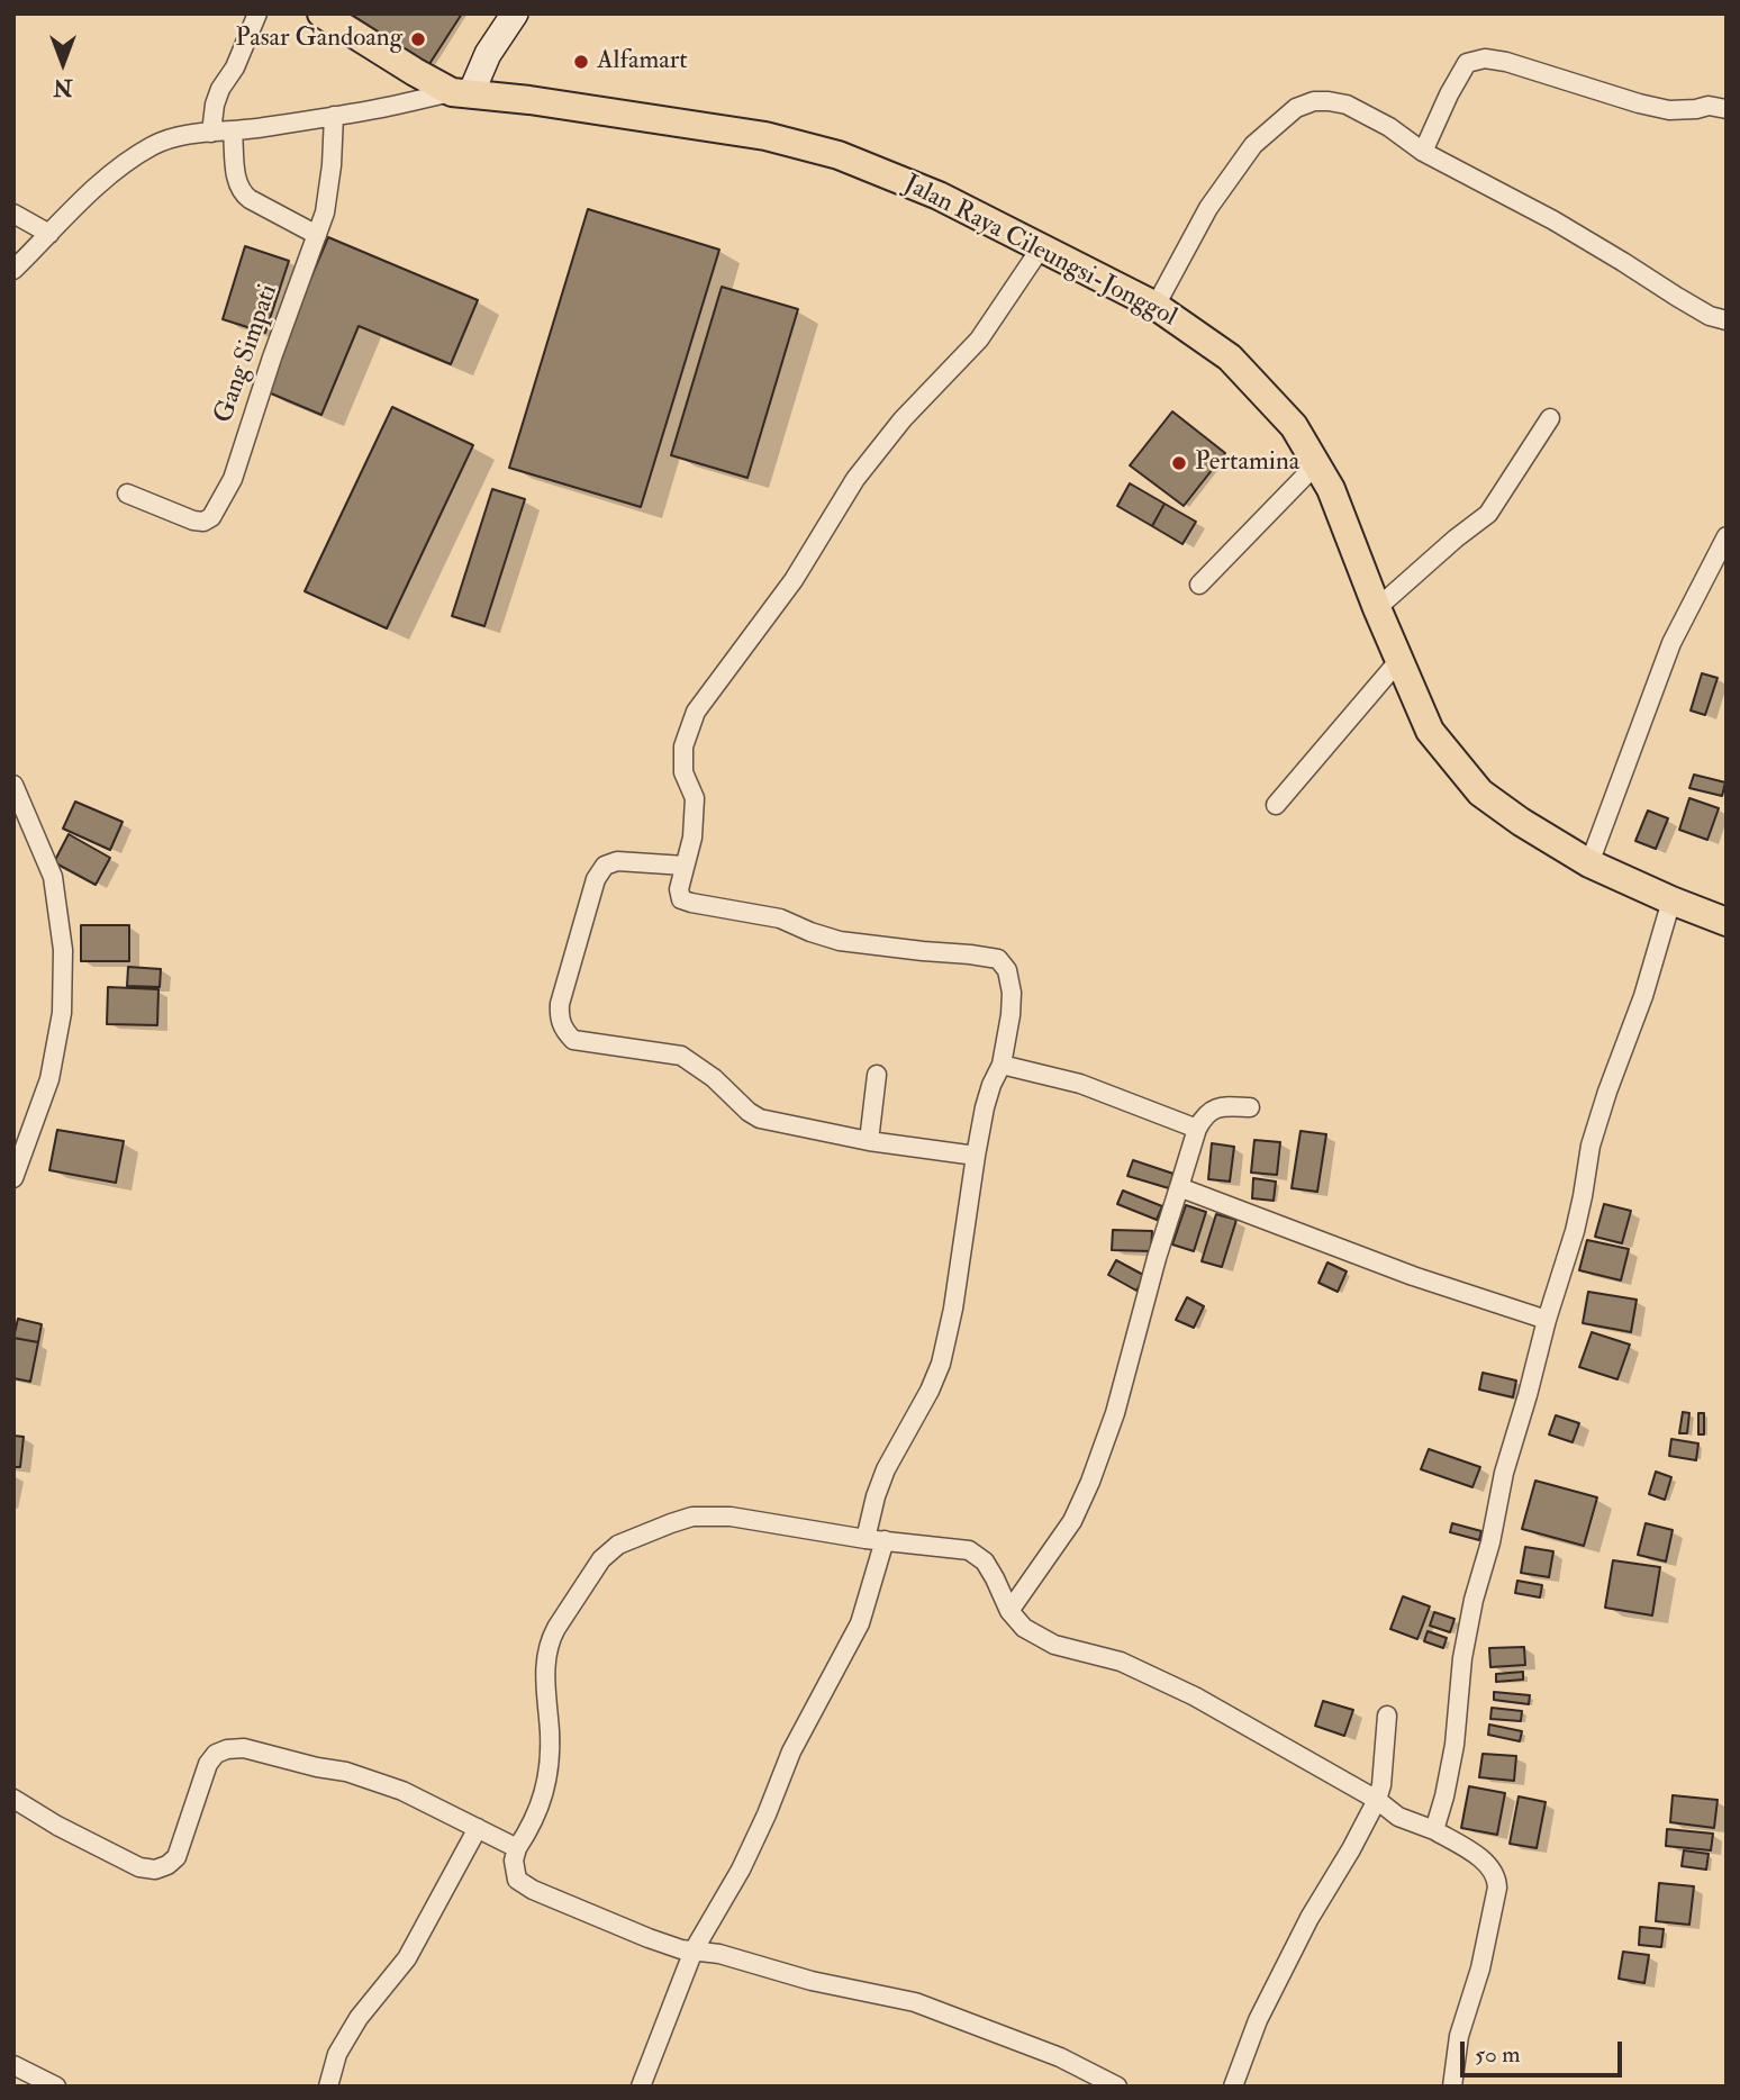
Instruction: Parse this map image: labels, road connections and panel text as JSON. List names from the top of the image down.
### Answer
{
  "streets": {
    "main road": ["Jalan Raya Cileungsi-Jonggol"],
    "street": ["Gang Simpati"]
  },
  "places": ["Pasar Gandoang", "Alfamart", "Pertamina"],
  "scale_bar": "50 m",
  "north": "bottom"
}
